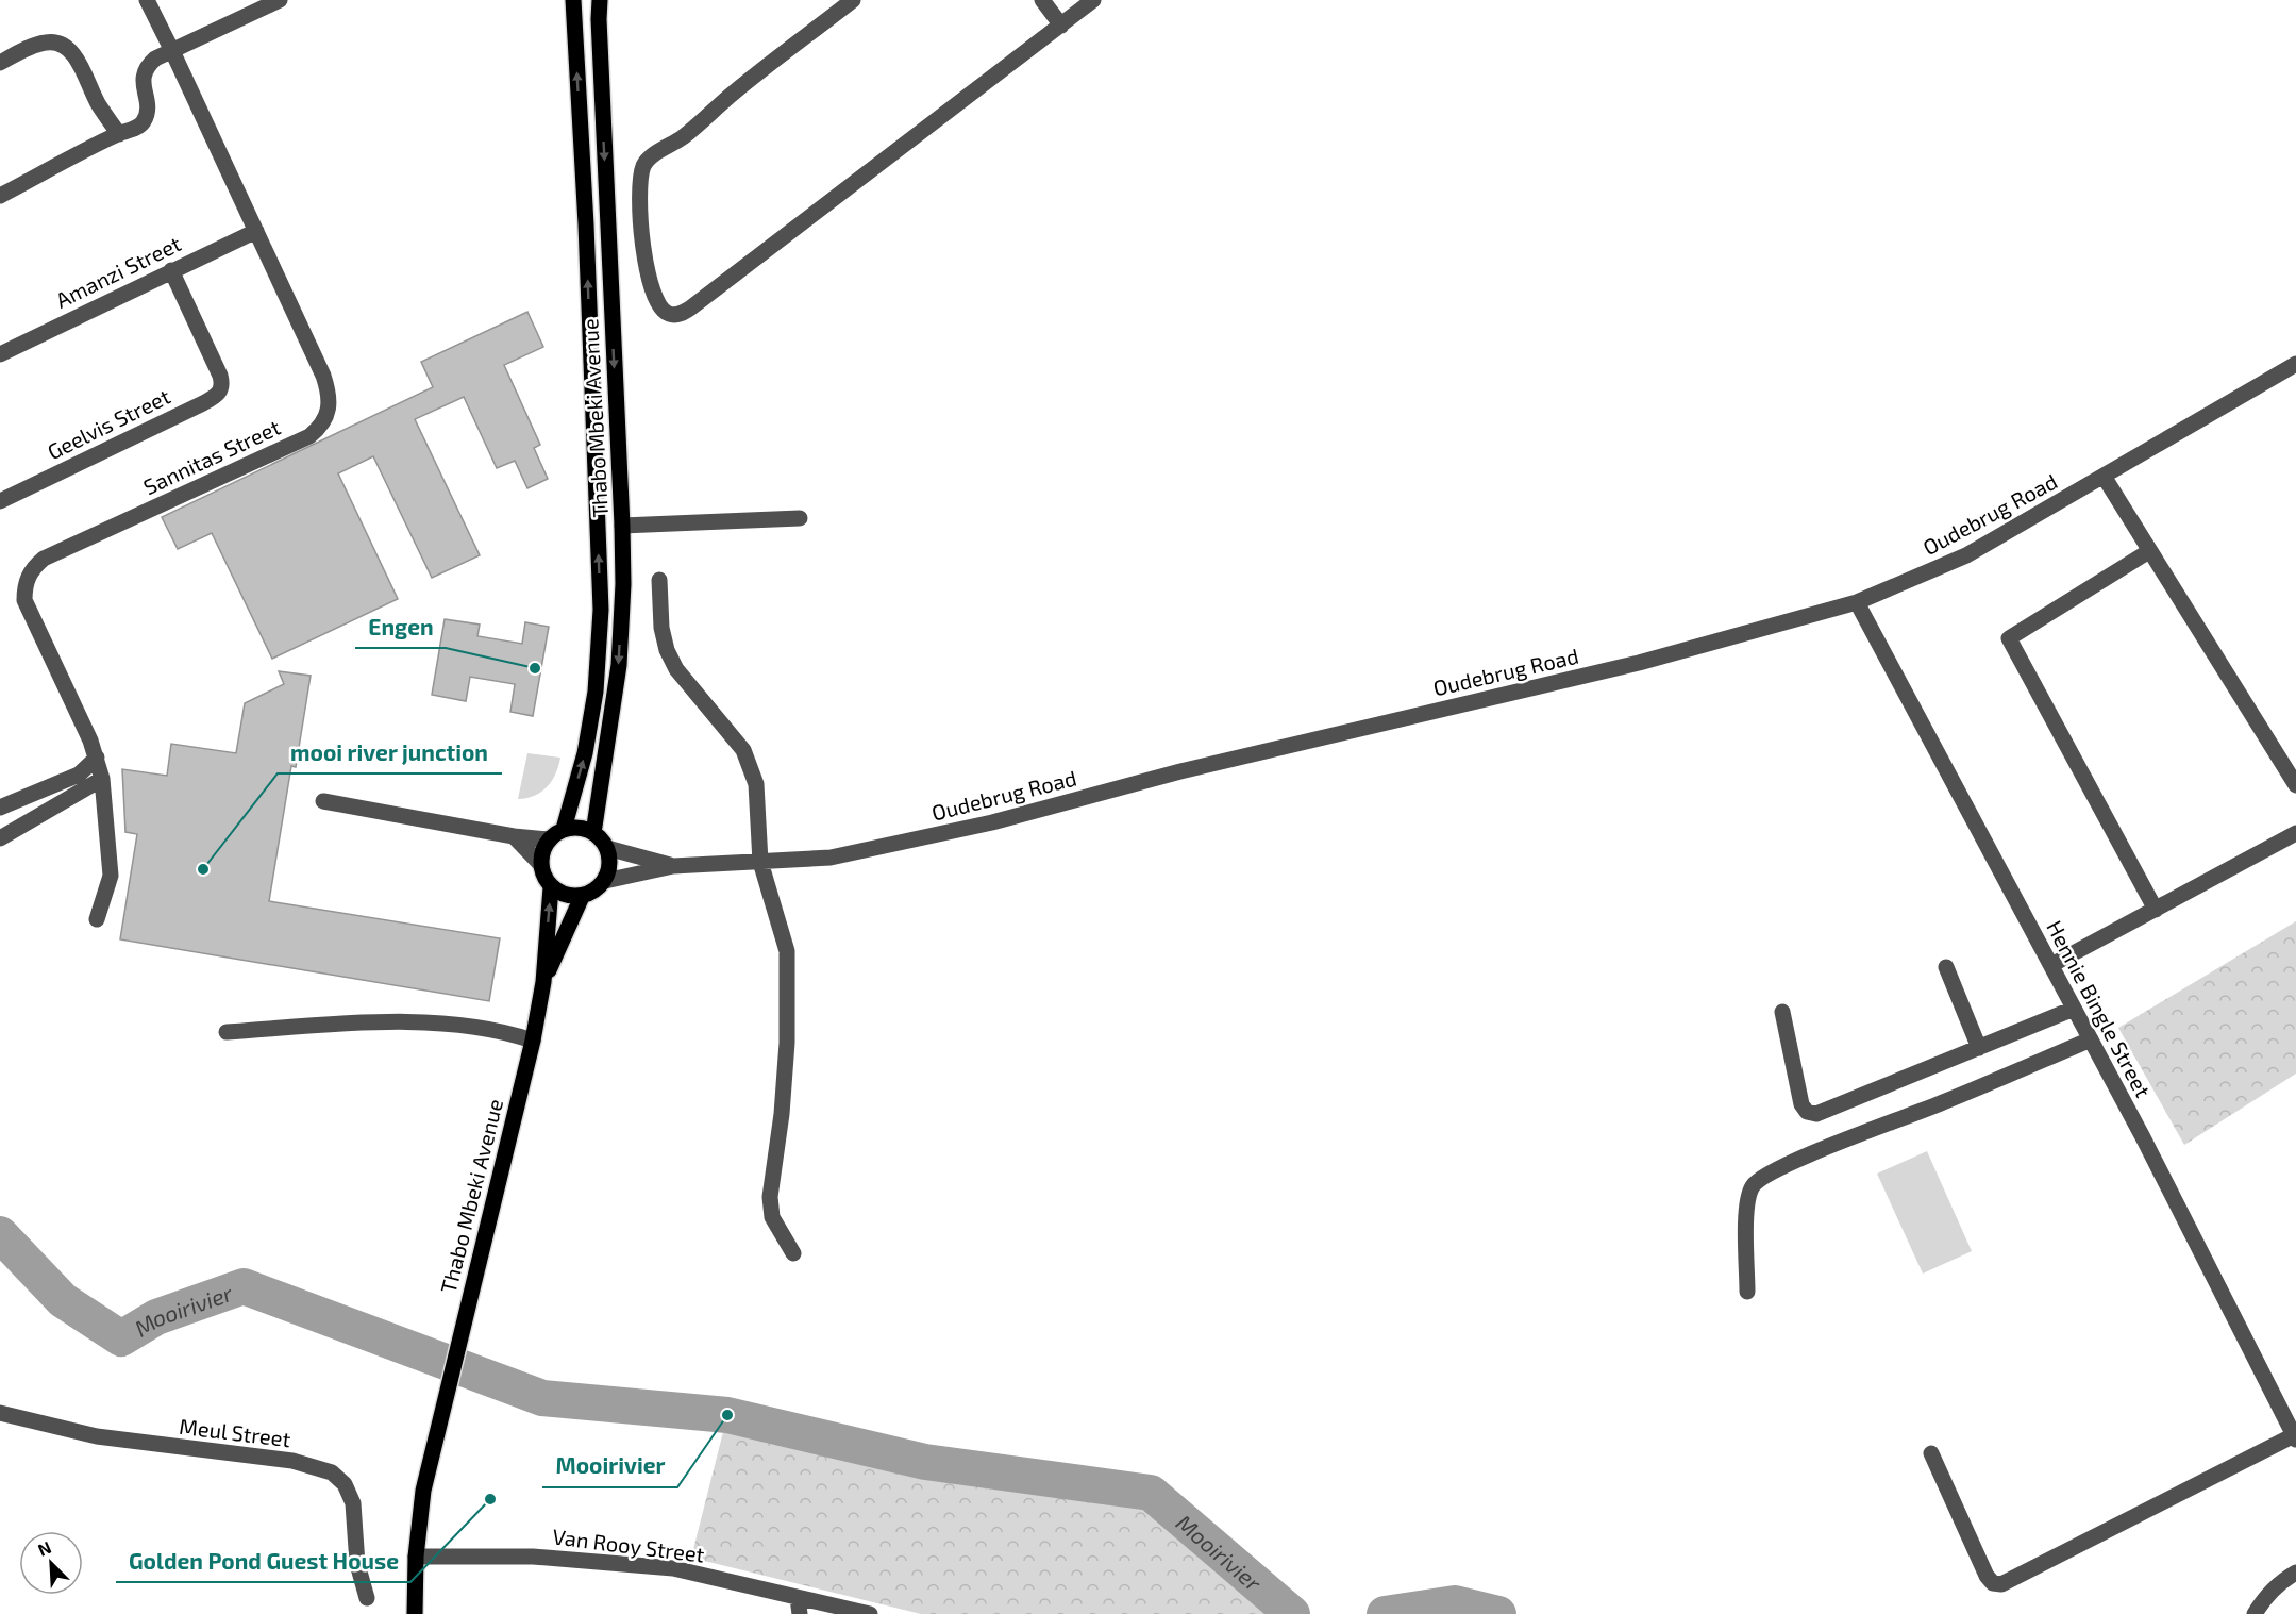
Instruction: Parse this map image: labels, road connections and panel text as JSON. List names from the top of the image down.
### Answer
{
  "streets": {
    "main road": ["Thabo Mbeki Avenue"],
    "street": [
      "Amanzi Street",
      "Geelvis Street",
      "Sannitas Street",
      "Oudebrug Road",
      "Hennie Bingle Street",
      "Meul Street",
      "Van Rooy Street"
    ]
  },
  "crossings": [
    ["Amanzi Street", "Geelvis Street"],
    ["Amanzi Street", "Sannitas Street"],
    ["Thabo Mbeki Avenue", "Oudebrug Road"],
    ["Thabo Mbeki Avenue", "Van Rooy Street"],
    ["Oudebrug Road", "Hennie Bingle Street"]
  ],
  "water": ["Mooirivier"],
  "places": [
    "Engen",
    "mooi river junction",
    "Mooirivier",
    "Golden Pond Guest House"
  ],
  "north": "top left"
}
